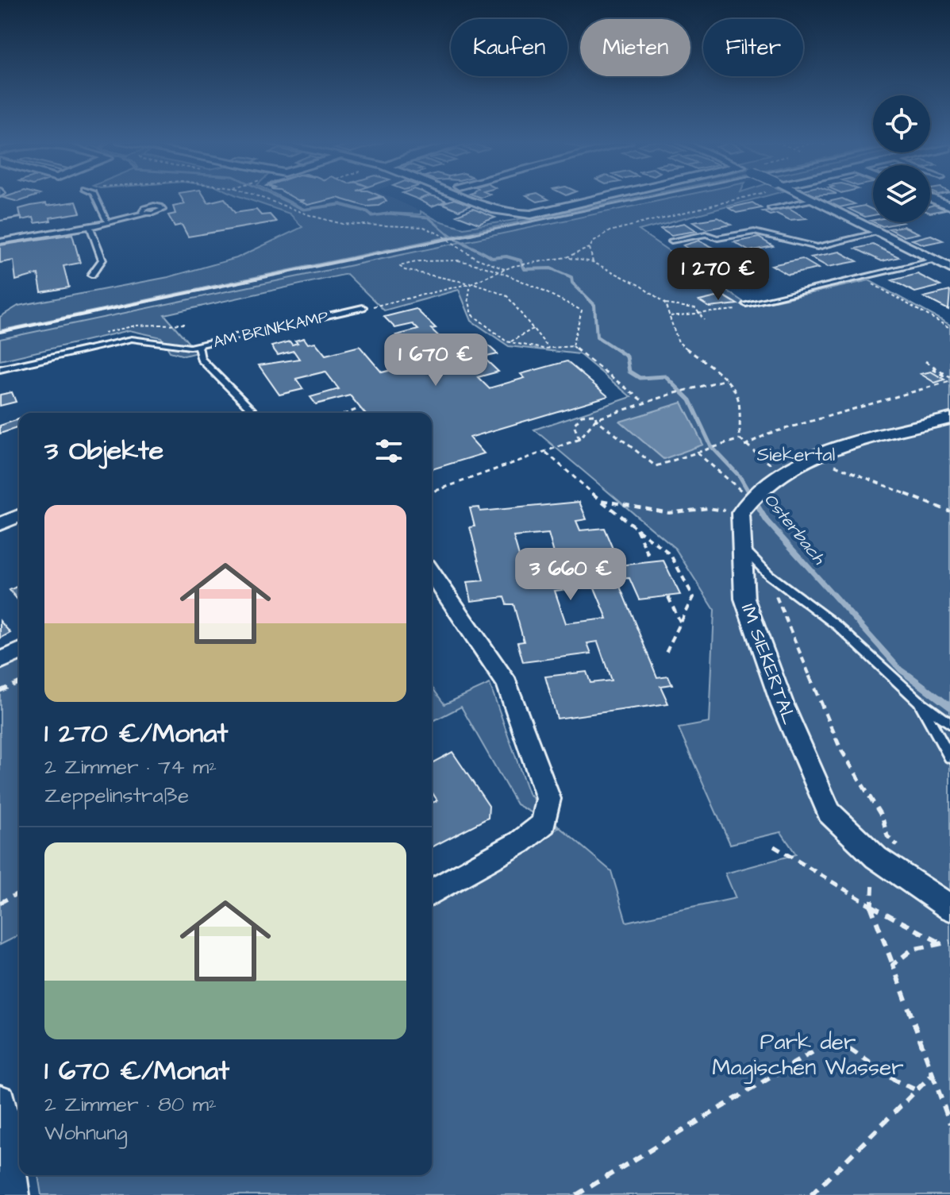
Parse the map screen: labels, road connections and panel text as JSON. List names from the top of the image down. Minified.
{"streets":{"street":["IM SIEKERTAL"],"lane":["AM BRINKKAMP"]},"water":["Osterbach"],"parks":["Siekertal","Park der Magischen Wasser"],"page":{"chip":["Kaufen","Mieten","Filter"],"price":["1 270 €","1 670 €","3 660 €"],"heading":"3 Objekte","list":[{"name":"1 270 €/Monat","note":"2 Zimmer · 74 m² · Zeppelinstraße"},{"name":"1 670 €/Monat","note":"2 Zimmer · 80 m² · Wohnung"}]}}
